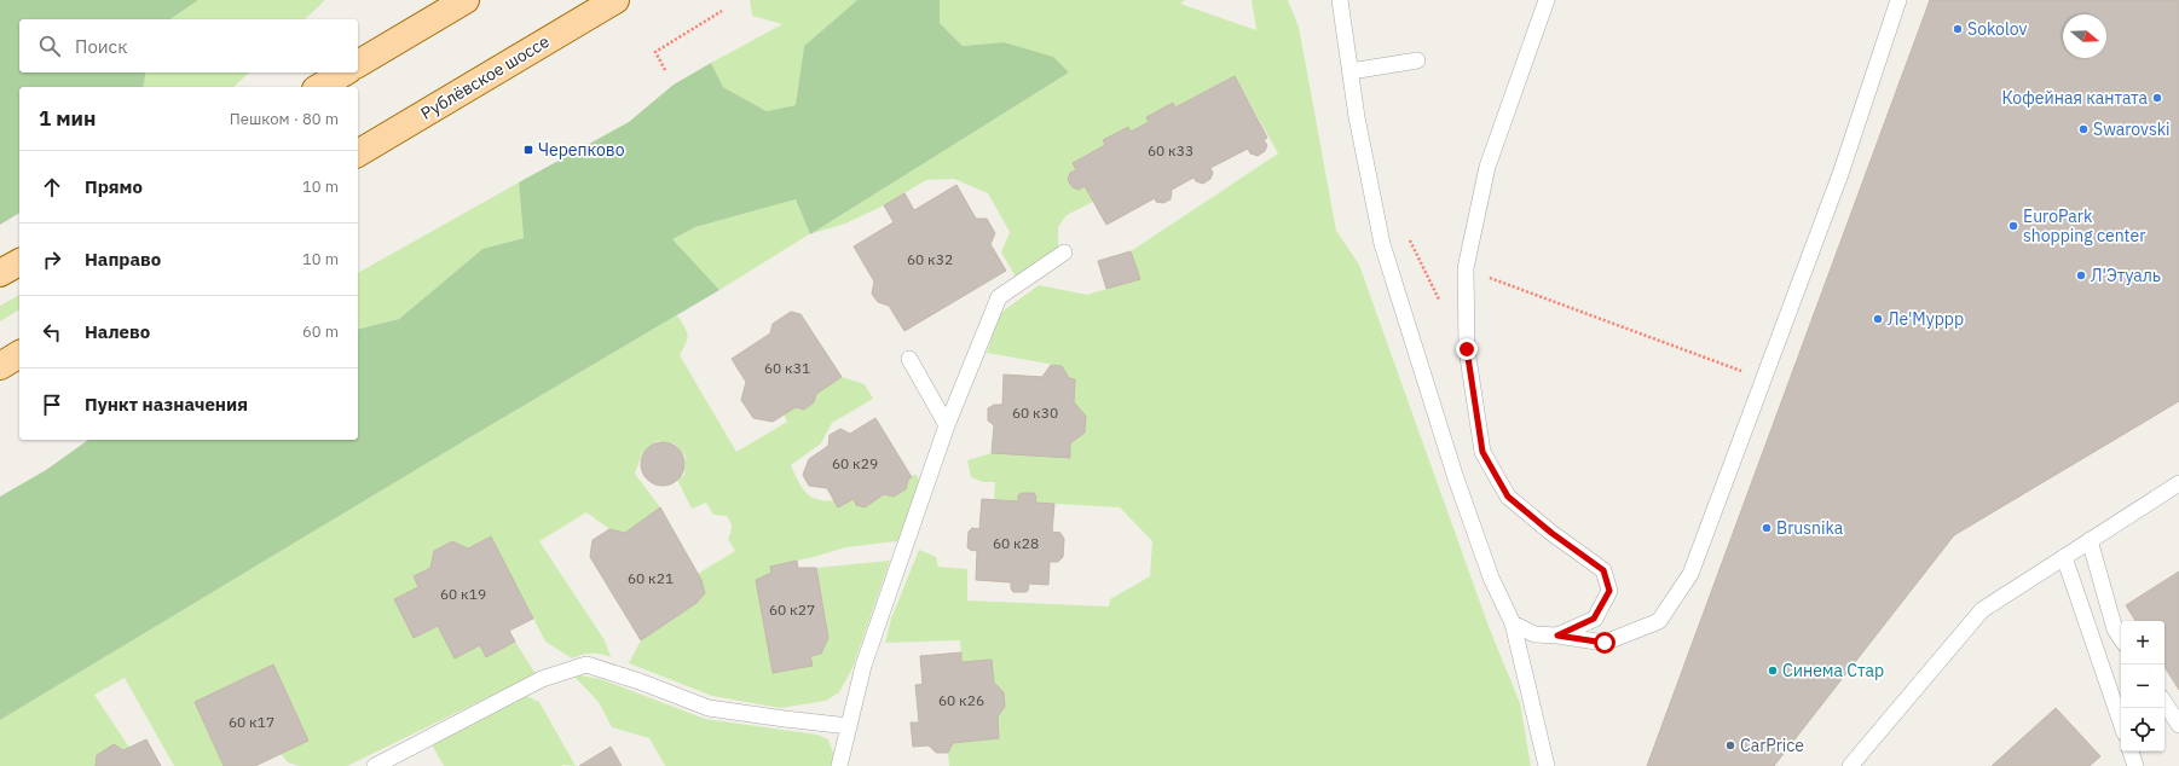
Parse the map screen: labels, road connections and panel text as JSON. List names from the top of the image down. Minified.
{"streets":{"main road":["Рублёвское шоссе"]},"places":{"other":["Sokolov","Кофейная кантата","Swarovski","EuroPark shopping center","Л'Этуаль","Ле'Муррр","Brusnika","Синема Стар","CarPrice"],"transit":["Черепково"]},"house_numbers":["60 к33","60 к32","60 к31","60 к30","60 к29","60 к28","60 к21","60 к19","60 к27","60 к26","60 к17"],"north":"right","page":{"search":"Поиск","heading":["1 мин","Пешком · 80 m"],"list":[["Прямо","10 m"],["Направо","10 m"],["Налево","60 m"],"Пункт назначения"],"map_buttons":["+","−"]}}
